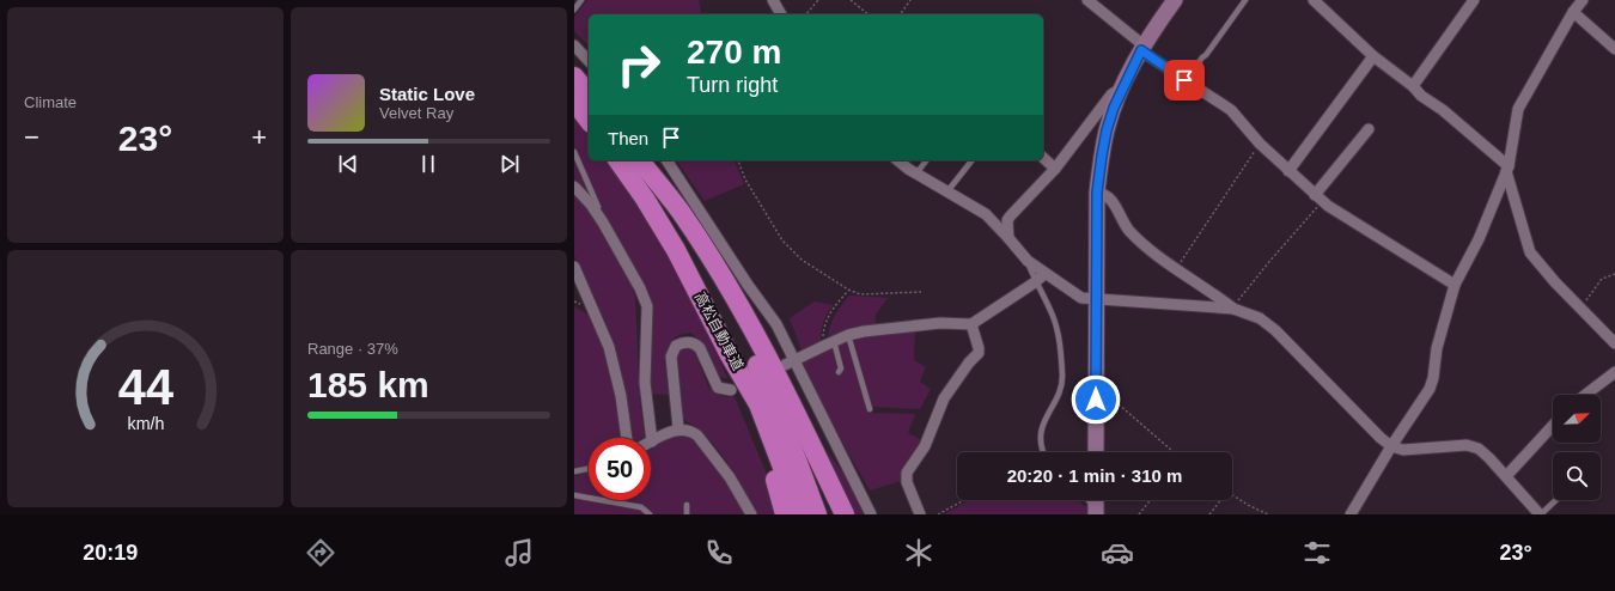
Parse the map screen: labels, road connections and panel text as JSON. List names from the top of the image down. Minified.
{"streets":{"highway":["高松自動車道"]},"north":"top right","page":{"tile":["Climate",["Range · 37%","185 km"]],"turn":["270 m","Turn right"],"song":["Static Love","Velvet Ray"],"then":"Then","heat":["−","23°","+"],"limit":"50","trip":"20:20 · 1 min · 310 m","tabs":["20:19","23°"],"gauge":["44","km/h"]}}
